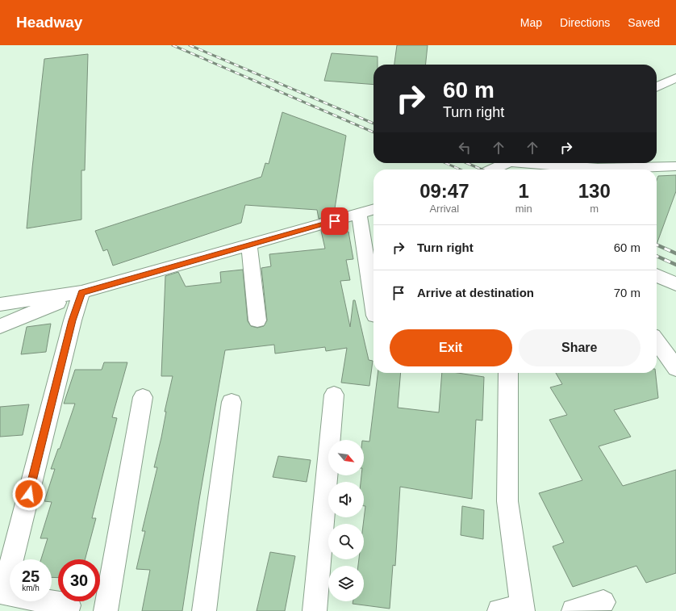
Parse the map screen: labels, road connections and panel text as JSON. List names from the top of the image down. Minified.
{"north":"bottom right","page":{"header":"Headway","nav":["Map","Directions","Saved"],"turn":["60 m","Turn right"],"eta":["09:47","Arrival","1","min","130","m"],"list":[{"name":"Turn right","value":"60 m"},{"name":"Arrive at destination","value":"70 m"}],"buttons":["Exit","Share"],"speed":"25 km/h","limit":"30"}}
